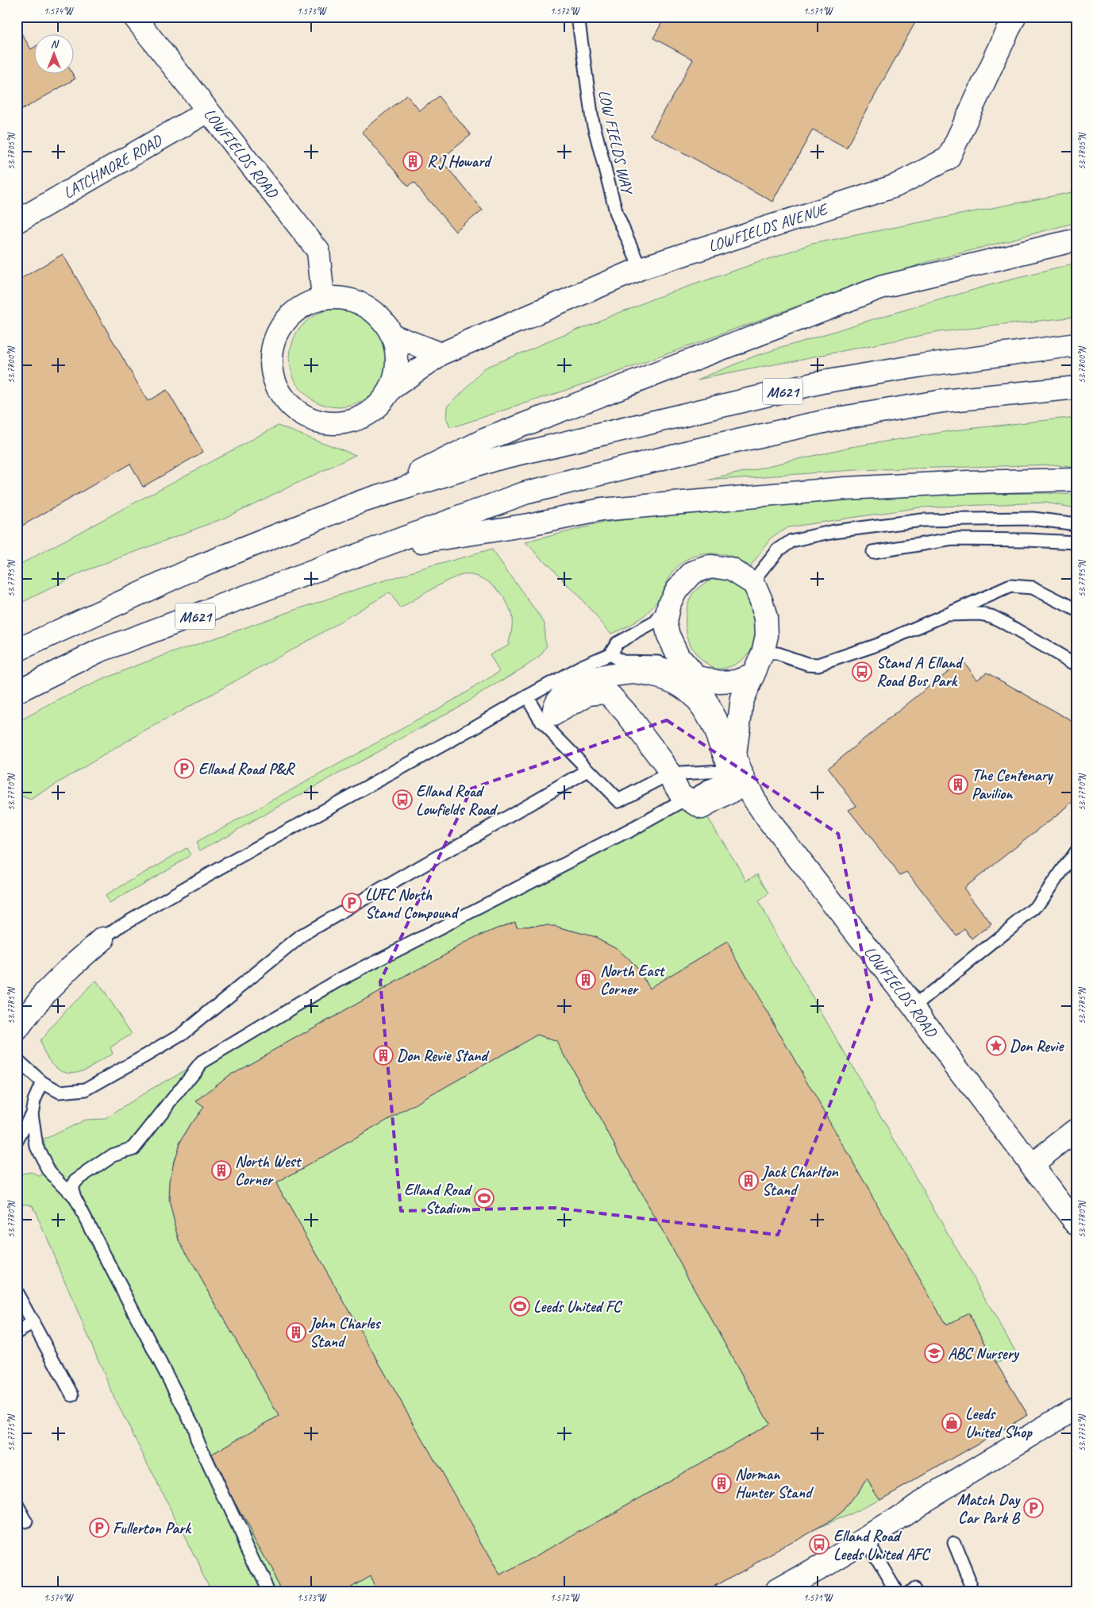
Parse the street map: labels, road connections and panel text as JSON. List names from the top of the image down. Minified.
{"streets":{"main road":["LOWFIELDS ROAD","LATCHMORE ROAD","LOWFIELDS AVENUE","M621"],"lane":["LOW FIELDS WAY"]},"crossings":[["LOW FIELDS WAY","LOWFIELDS AVENUE"],["LOWFIELDS ROAD","LATCHMORE ROAD"],["LOWFIELDS ROAD","LOWFIELDS AVENUE"]],"places":{"building":["R J Howard","The Centenary Pavilion","North East Corner","Don Revie Stand","North West Corner","Jack Charlton Stand","John Charles Stand","Norman Hunter Stand"],"bus stop":["Stand A Elland Road Bus Park","Elland Road Lowfields Road","Elland Road Leeds United AFC"],"parking":["Elland Road P&R","LUFC North Stand Compound","Match Day Car Park B","Fullerton Park"],"place":["Don Revie"],"sports":["Elland Road Stadium","Leeds United FC"],"school or university":["ABC Nursery"],"shop":["Leeds United Shop"]},"north":"top","coordinates":["1.574°W","1.573°W","1.572°W","1.571°W","53.7805°N","53.7800°N","53.7795°N","53.7790°N","53.7785°N","53.7780°N","53.7775°N"]}
